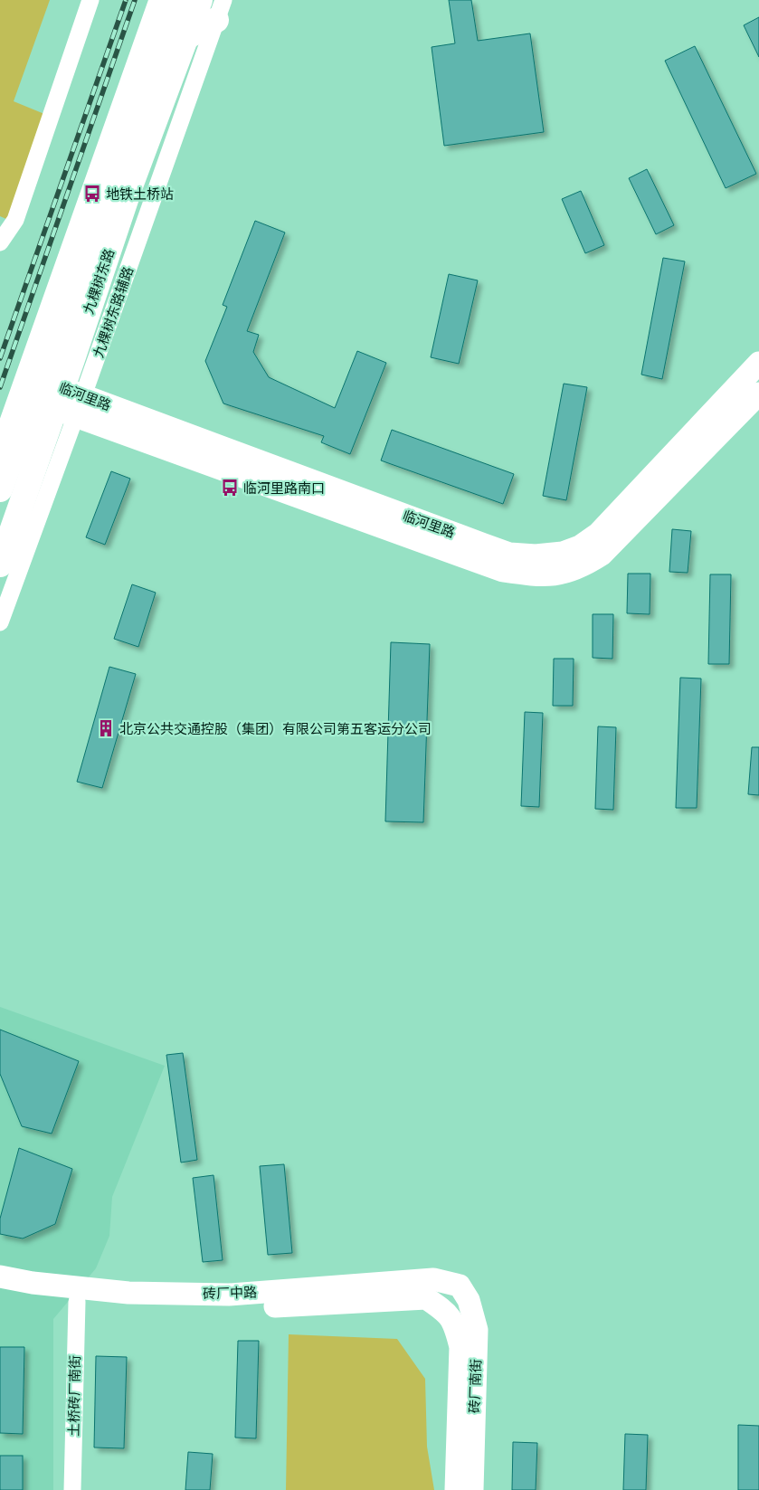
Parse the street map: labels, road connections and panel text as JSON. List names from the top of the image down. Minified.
{"streets":{"highway":["九棵树东路"],"main road":["临河里路","砖厂中路","砖厂南街"],"street":["九棵树东路辅路","土桥砖厂南街"]},"crossings":[["九棵树东路","九棵树东路辅路"],["九棵树东路","临河里路"],["九棵树东路辅路","临河里路"],["砖厂中路","砖厂南街"],["砖厂中路","土桥砖厂南街"]],"places":{"bus stop":["地铁土桥站","临河里路南口"],"building":["北京公共交通控股（集团）有限公司第五客运分公司"]}}
